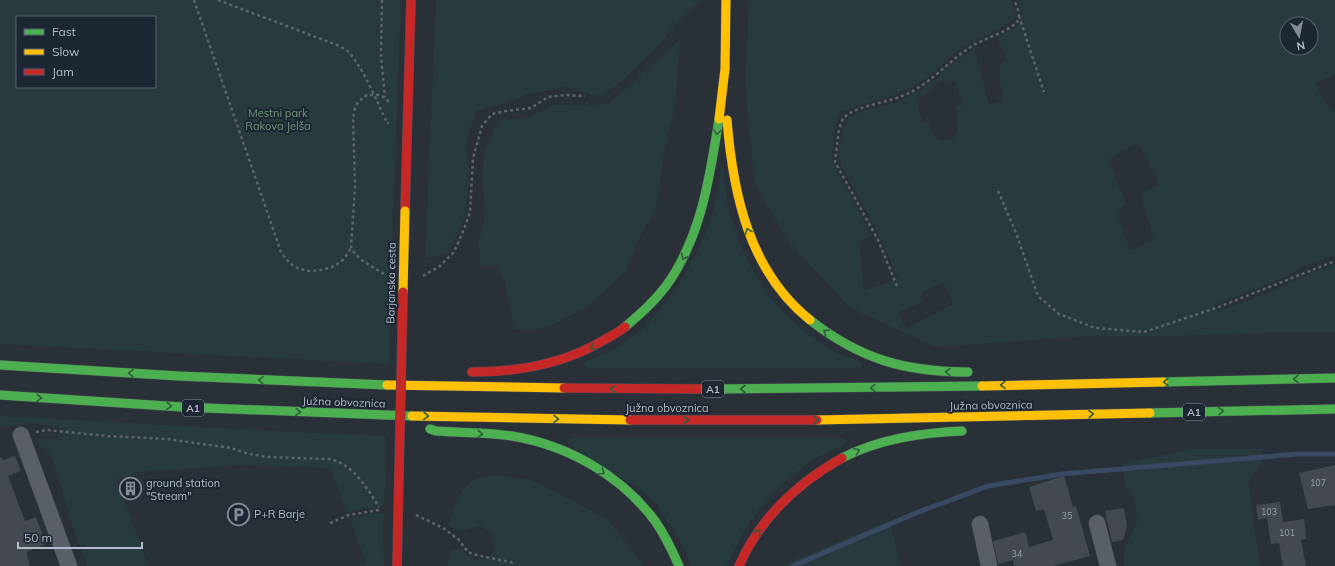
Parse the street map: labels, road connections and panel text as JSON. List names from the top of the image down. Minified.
{"streets":{"main road":["Barjanska cesta","A1","Južna obvoznica"]},"parks":["Mestni park Rakova Jelša"],"places":{"building":["ground station \"Stream\""],"parking":["P+R Barje"]},"house_numbers":["107","103","35","101","34"],"legend":["Fast","Slow","Jam"],"scale_bar":"50 m","north":"bottom"}
